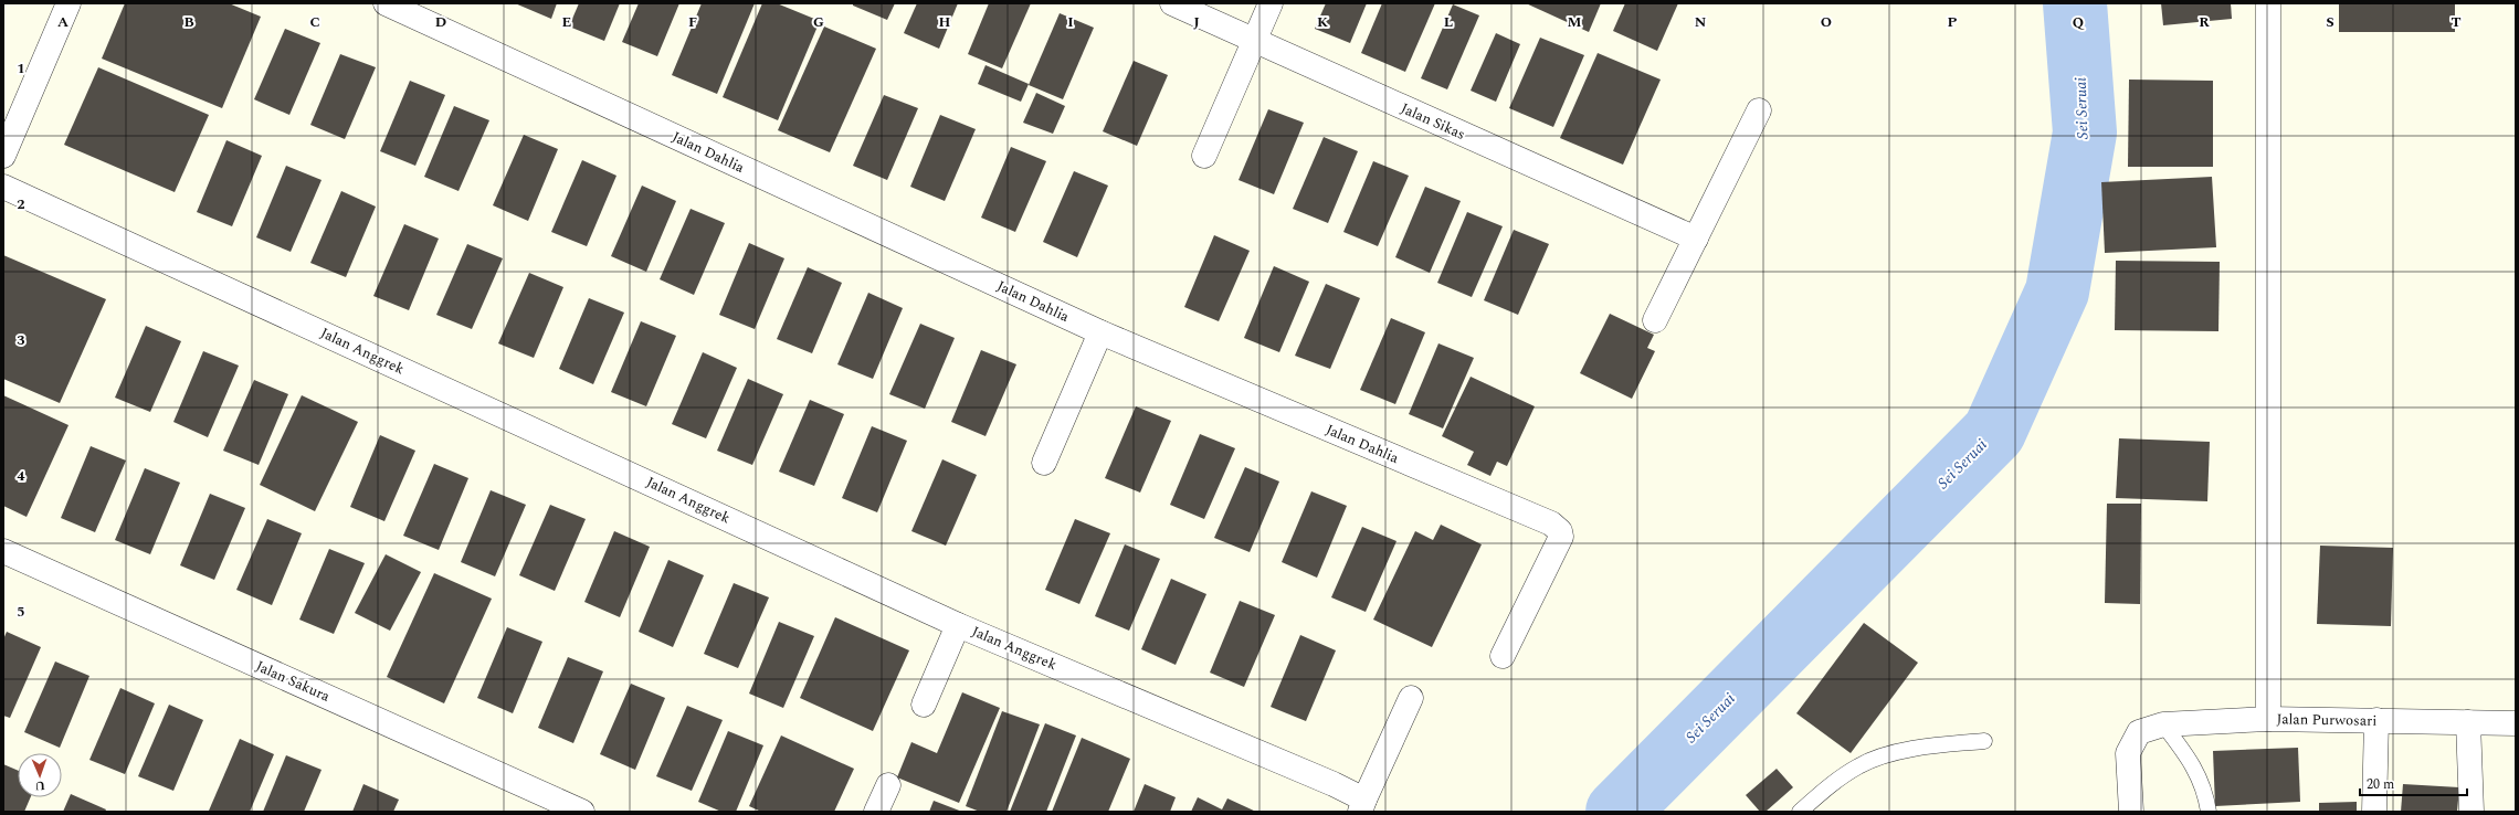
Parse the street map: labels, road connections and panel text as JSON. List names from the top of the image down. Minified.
{"streets":{"street":["Jalan Sikas","Jalan Dahlia","Jalan Anggrek","Jalan Sakura","Jalan Purwosari"]},"water":["Sei Seruai"],"scale_bar":"20 m","north":"bottom","grid":{"columns":["A","B","C","D","E","F","G","H","I","J","K","L","M","N","O","P","Q","R","S","T"],"rows":["1","2","3","4","5"]}}
